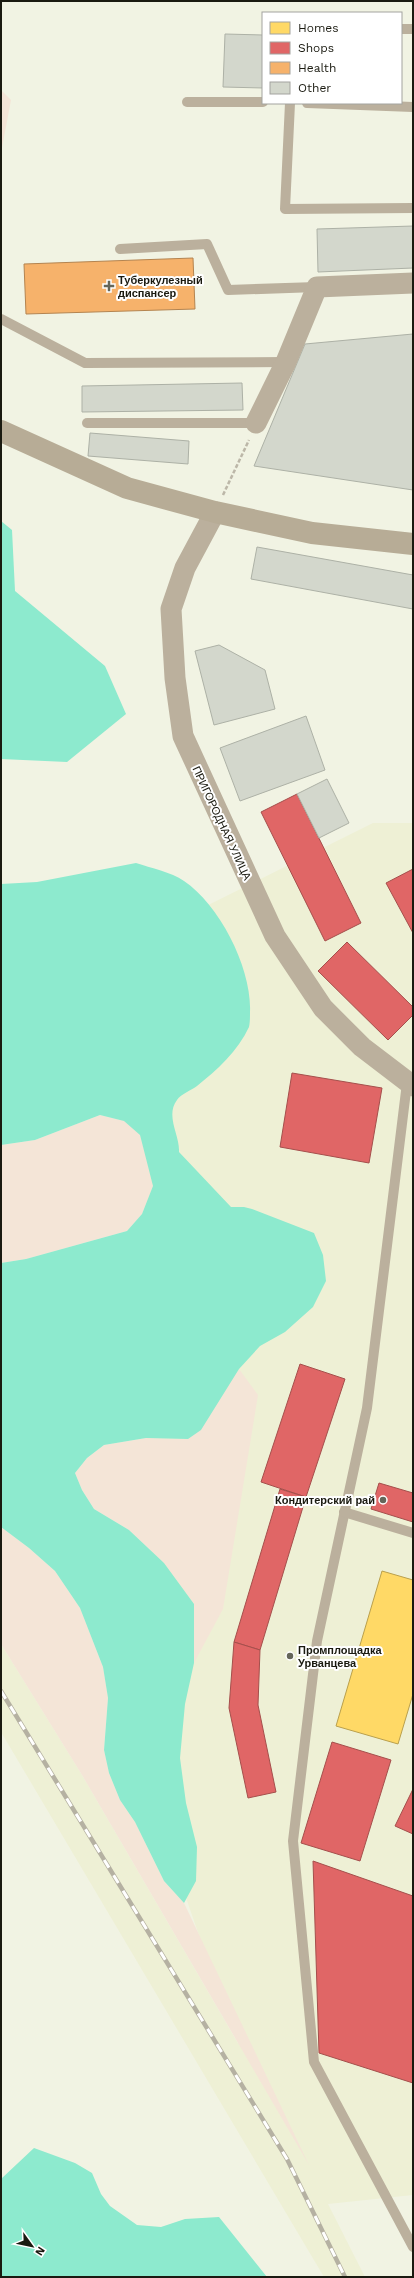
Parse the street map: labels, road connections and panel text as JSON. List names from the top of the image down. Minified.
{"streets":{"street":["ПРИГОРОДНАЯ УЛИЦА"]},"places":{"health":["Туберкулезный диспансер"],"other":["Кондитерский рай","Промплощадка Урванцева"]},"legend":["Homes","Shops","Health","Other"],"north":"bottom right"}
